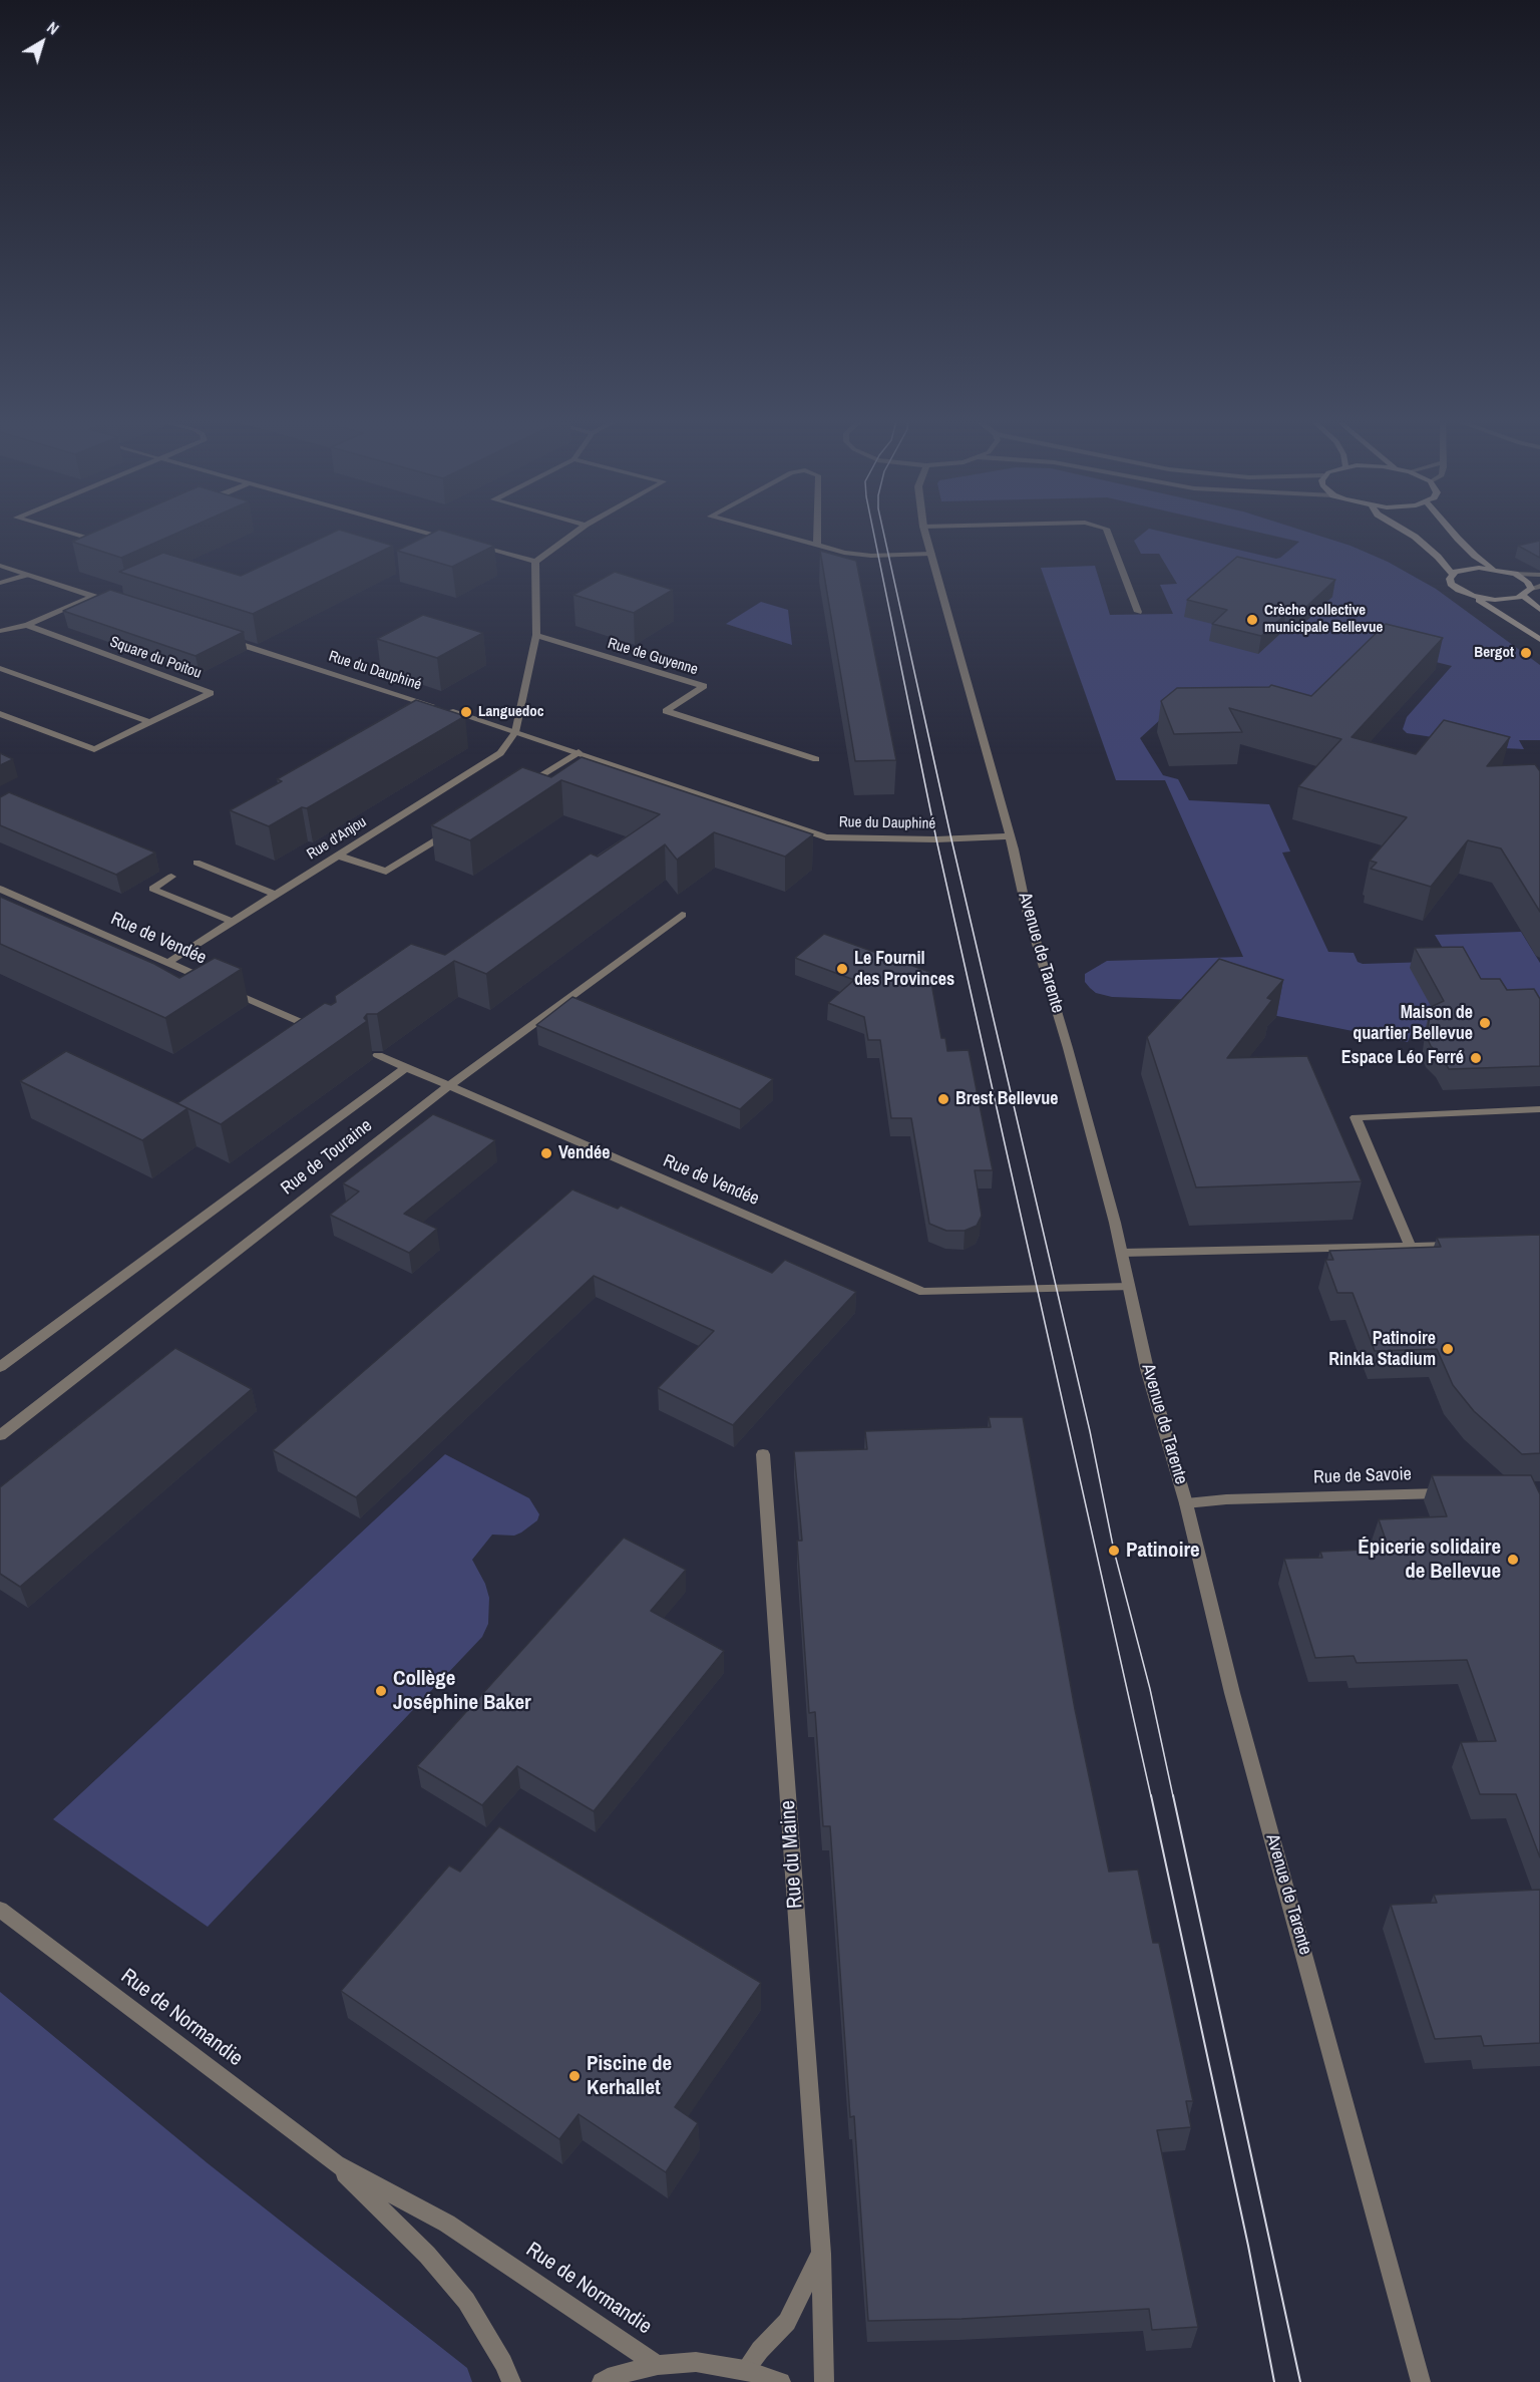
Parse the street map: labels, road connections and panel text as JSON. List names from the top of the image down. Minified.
{"streets":{"street":["Rue de Guyenne","Square du Poitou","Rue du Dauphiné","Rue d'Anjou","Rue de Vendée","Avenue de Tarente","Rue de Touraine","Rue de Savoie","Rue du Maine","Rue de Normandie"]},"crossings":[["Rue du Dauphiné","Rue d'Anjou"],["Rue du Dauphiné","Avenue de Tarente"],["Rue d'Anjou","Rue de Vendée"],["Rue de Vendée","Avenue de Tarente"],["Rue de Vendée","Rue de Touraine"],["Avenue de Tarente","Rue de Savoie"]],"places":["Crèche collective municipale Bellevue","Bergot","Languedoc","Le Fournil des Provinces","Maison de quartier Bellevue","Espace Léo Ferré","Brest Bellevue","Vendée","Patinoire Rinkla Stadium","Patinoire","Épicerie solidaire de Bellevue","Collège Joséphine Baker","Piscine de Kerhallet"],"north":"top right"}
